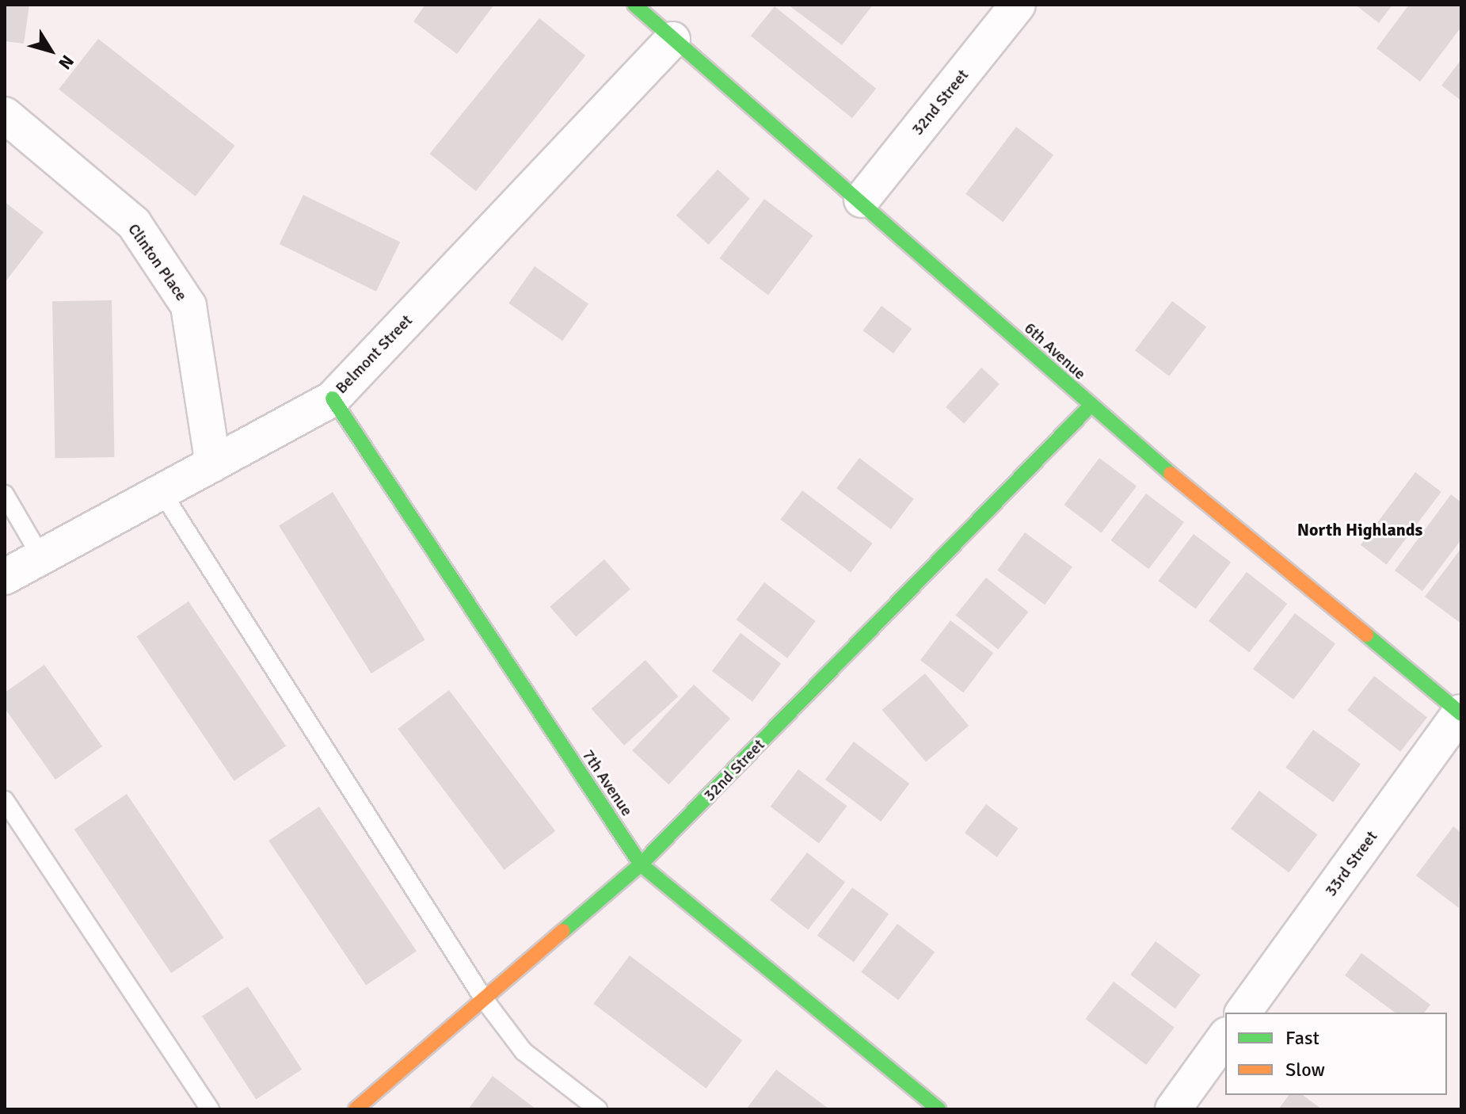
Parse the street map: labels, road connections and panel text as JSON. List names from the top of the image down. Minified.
{"streets":{"street":["32nd Street","Clinton Place","6th Avenue","Belmont Street","7th Avenue","33rd Street"]},"crossings":[["32nd Street","6th Avenue"],["32nd Street","7th Avenue"],["Clinton Place","Belmont Street"],["6th Avenue","Belmont Street"],["6th Avenue","33rd Street"],["Belmont Street","7th Avenue"]],"districts":["North Highlands"],"legend":["Fast","Slow"],"north":"bottom right"}
